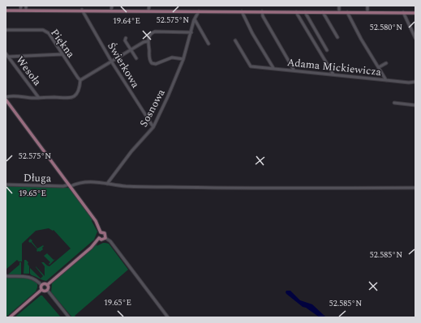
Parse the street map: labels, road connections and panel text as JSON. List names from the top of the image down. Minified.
{"streets":{"street":["Piękna","Świerkowa","Adama Mickiewicza","Wesoła","Sosnowa","Długa"]},"crossings":[["Świerkowa","Sosnowa"]],"coordinates":["52.575°N","19.64°E","52.580°N","19.65°E","52.585°N"]}
